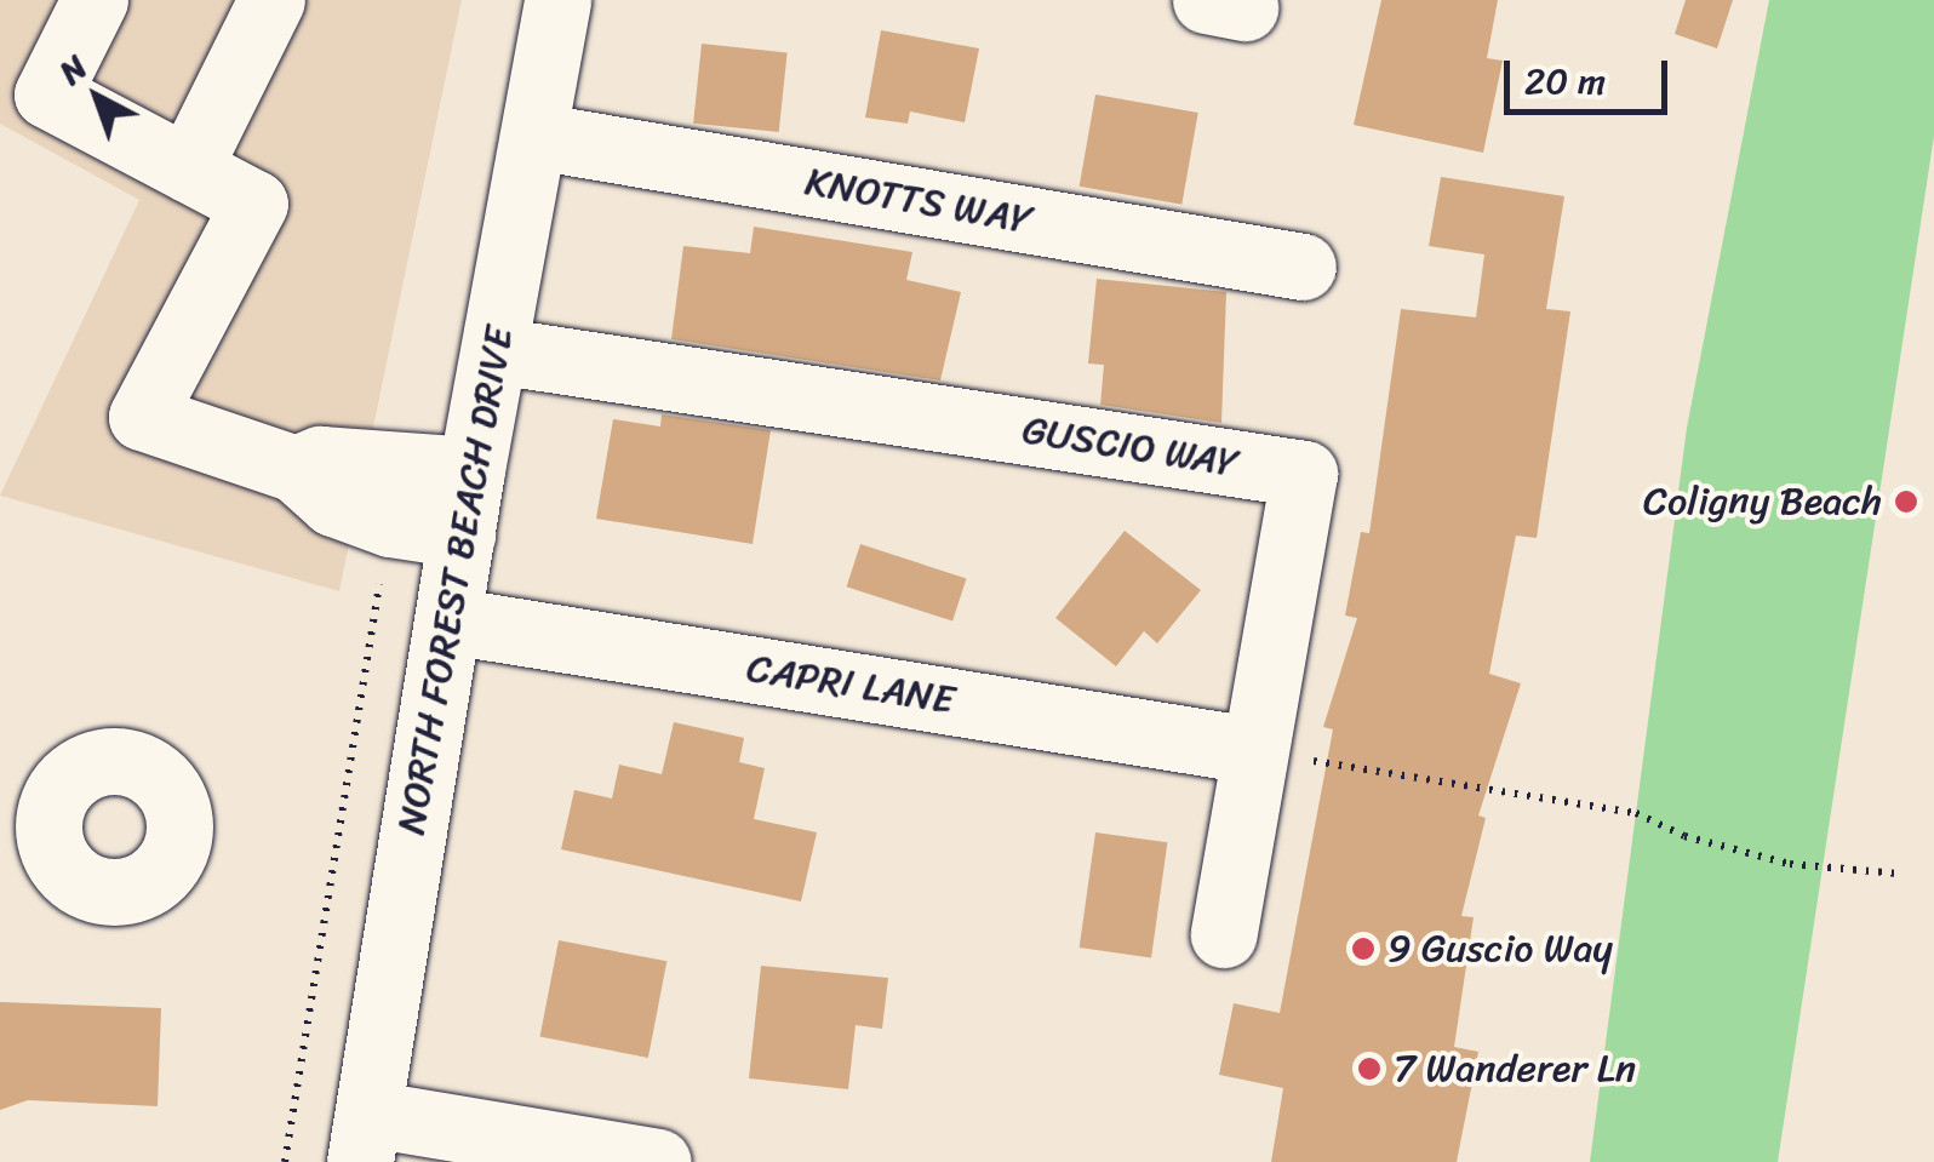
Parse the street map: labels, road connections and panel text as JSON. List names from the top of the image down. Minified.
{"streets":{"street":["KNOTTS WAY","GUSCIO WAY","NORTH FOREST BEACH DRIVE","CAPRI LANE"]},"crossings":[["KNOTTS WAY","NORTH FOREST BEACH DRIVE"],["GUSCIO WAY","NORTH FOREST BEACH DRIVE"],["GUSCIO WAY","CAPRI LANE"],["NORTH FOREST BEACH DRIVE","CAPRI LANE"]],"places":["Coligny Beach","9 Guscio Way","7 Wanderer Ln"],"scale_bar":"20 m","north":"top left"}
